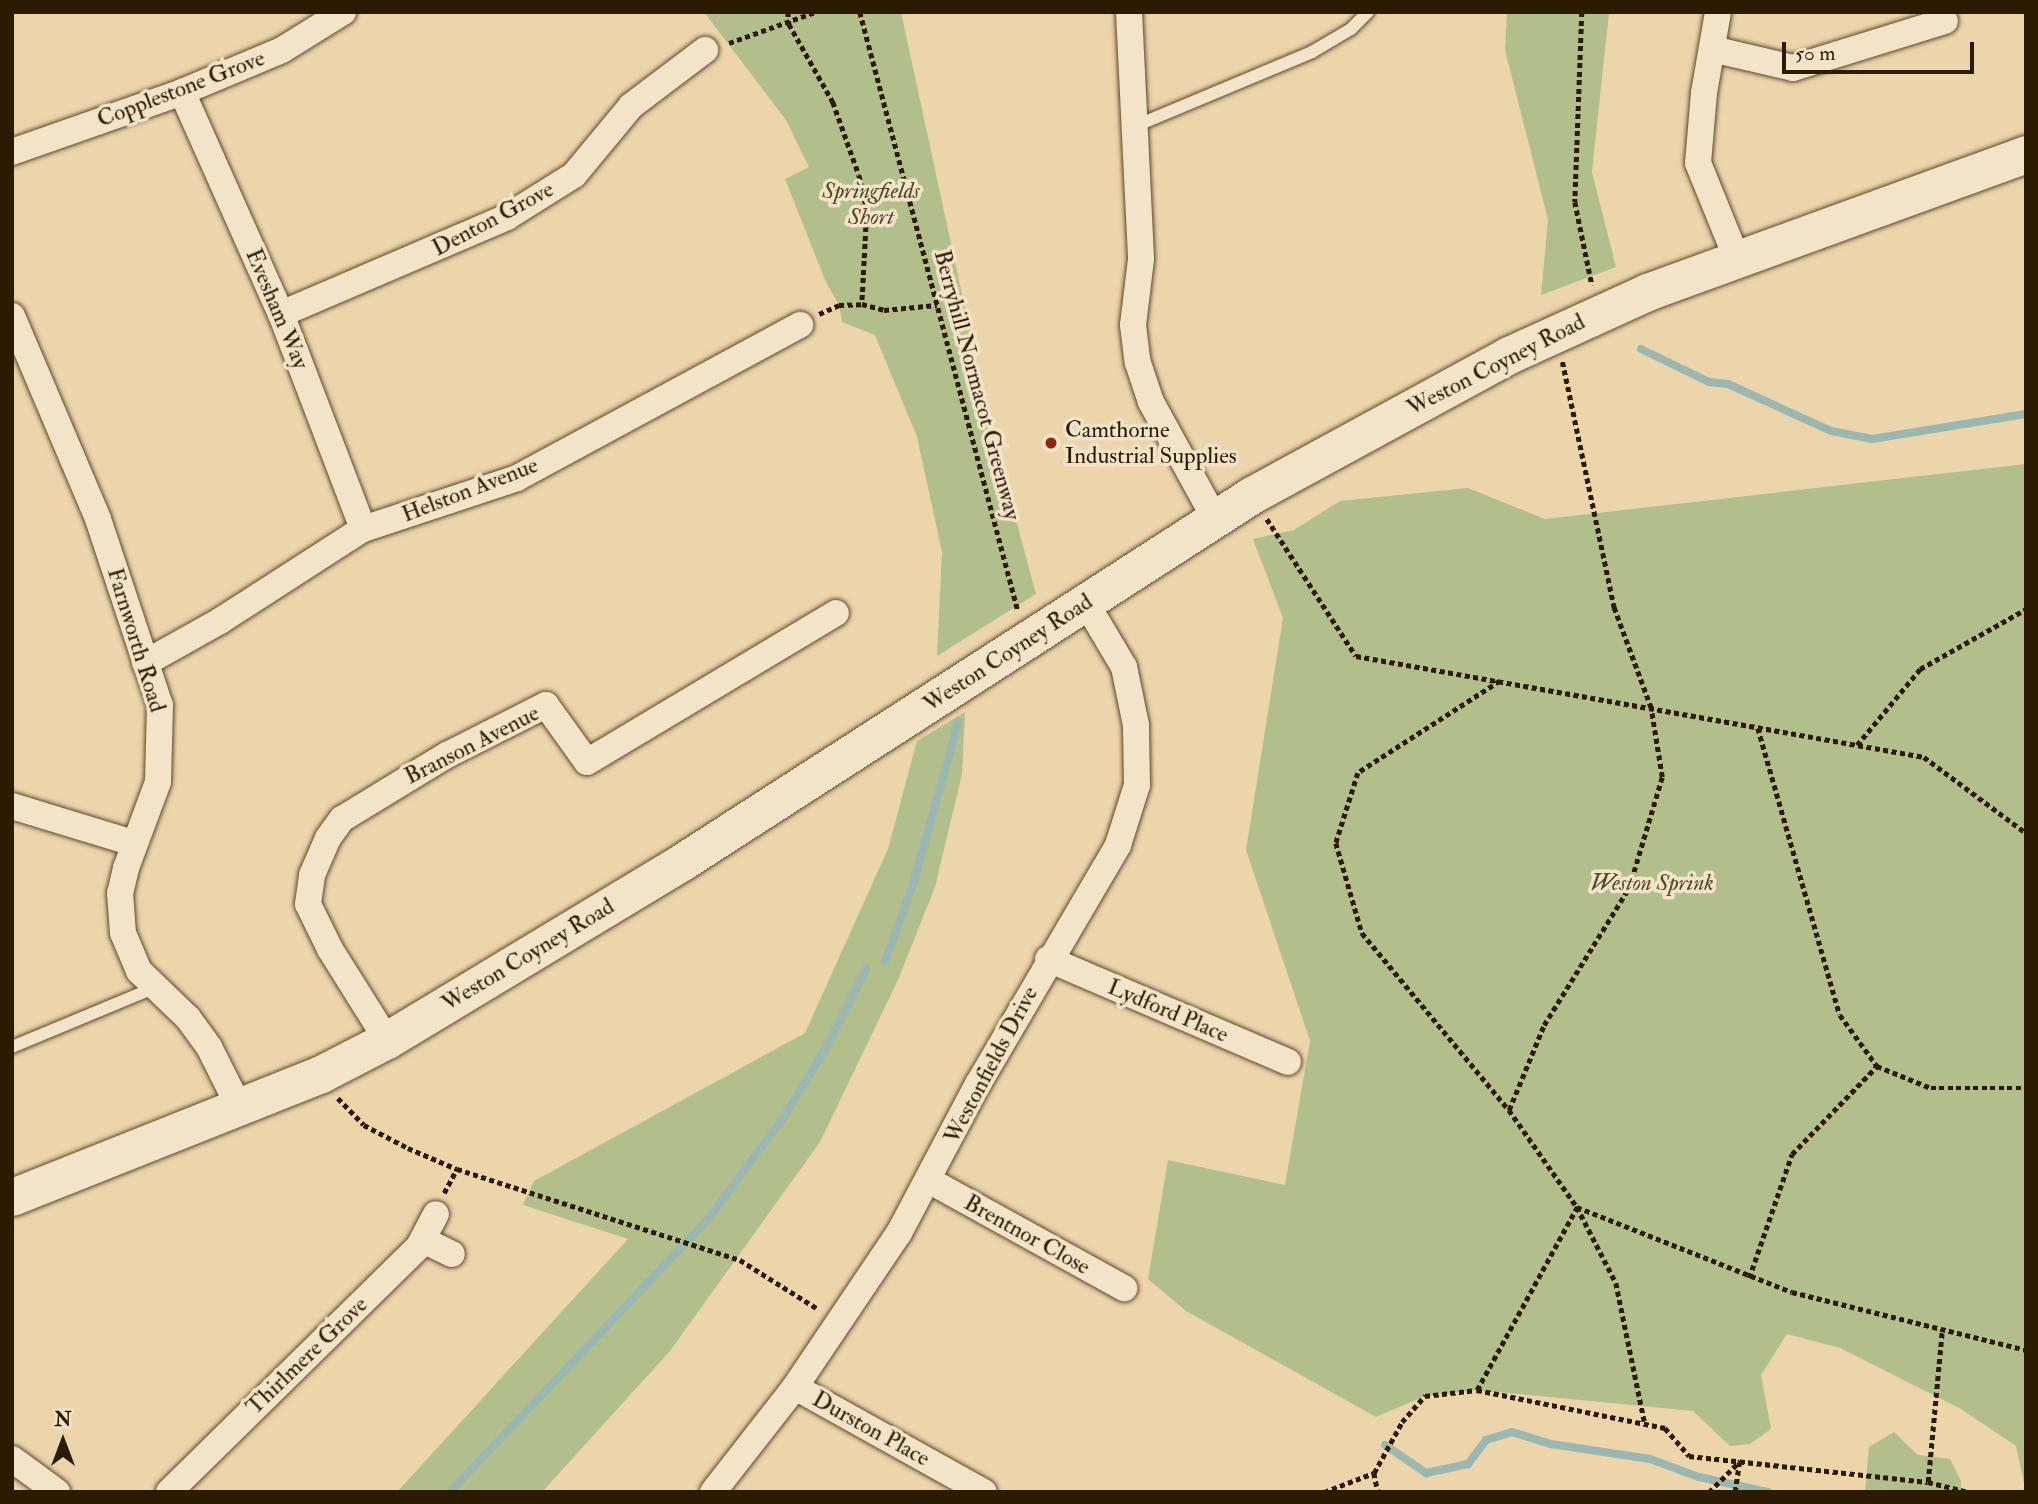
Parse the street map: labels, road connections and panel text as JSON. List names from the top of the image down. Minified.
{"streets":{"street":["Copplestone Grove","Denton Grove","Evesham Way","Weston Coyney Road","Helston Avenue","Farnworth Road","Branson Avenue","Lydford Place","Westonfields Drive","Brentnor Close","Thirlmere Grove","Durston Place"],"path":["Berryhill Normacot Greenway"]},"crossings":[["Copplestone Grove","Evesham Way"],["Denton Grove","Evesham Way"],["Evesham Way","Helston Avenue"],["Weston Coyney Road","Berryhill Normacot Greenway"],["Weston Coyney Road","Farnworth Road"],["Weston Coyney Road","Branson Avenue"],["Weston Coyney Road","Westonfields Drive"],["Helston Avenue","Farnworth Road"],["Lydford Place","Westonfields Drive"],["Westonfields Drive","Brentnor Close"],["Westonfields Drive","Durston Place"]],"parks":["Springfields Short","Weston Sprink"],"places":["Camthorne Industrial Supplies"],"scale_bar":"50 m","north":"top"}
